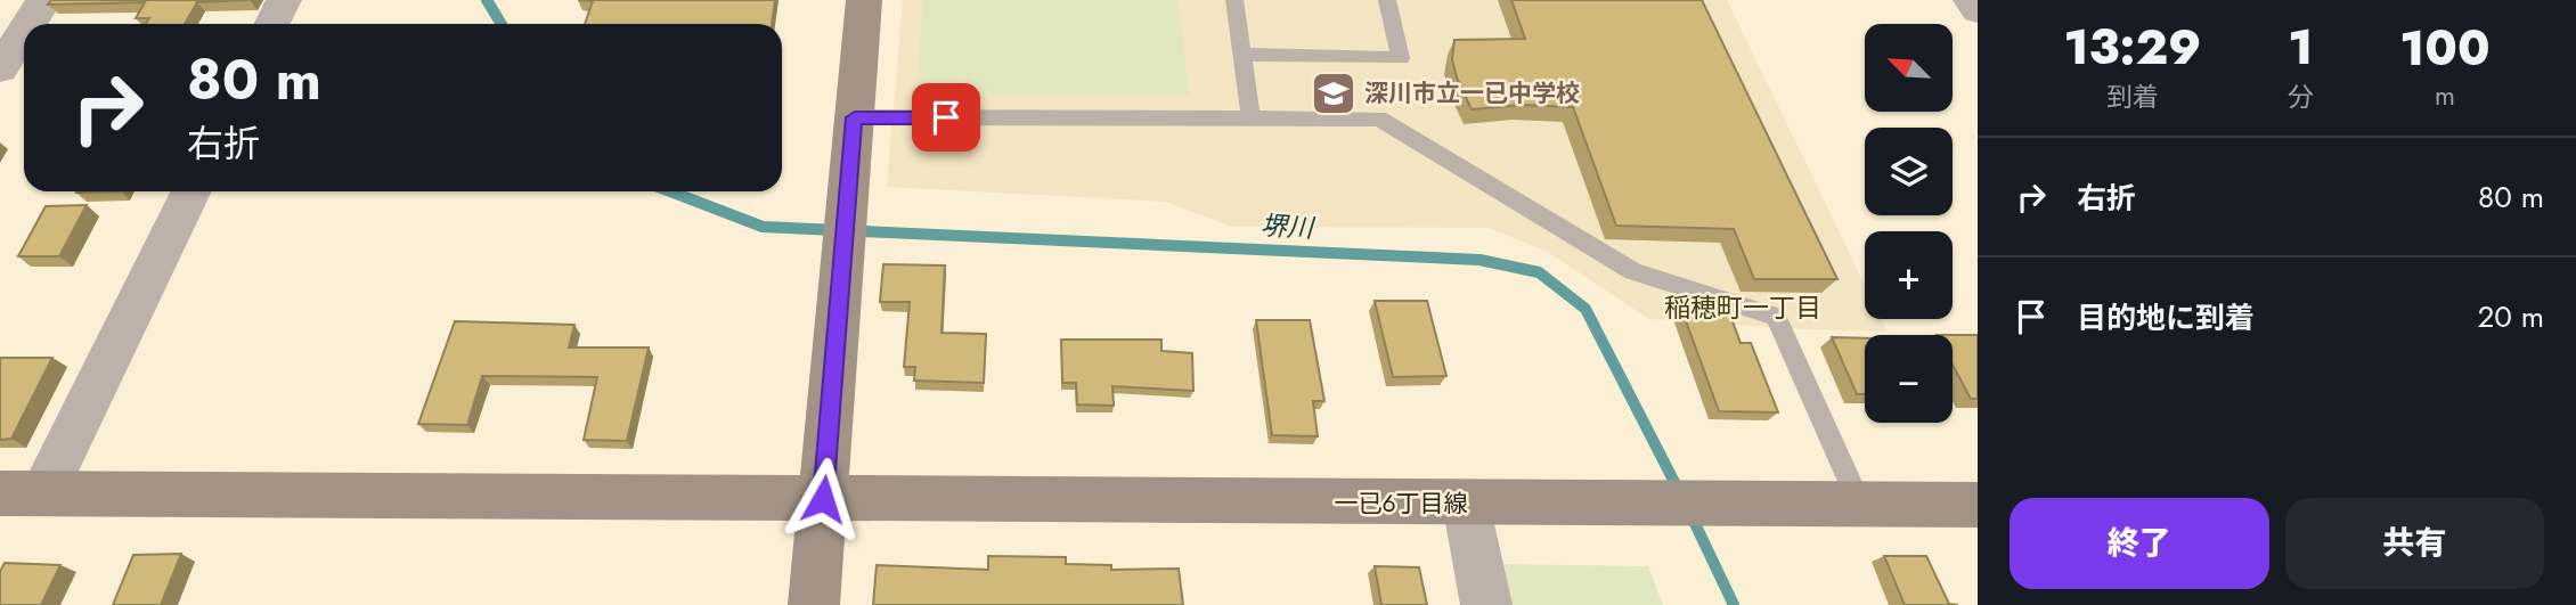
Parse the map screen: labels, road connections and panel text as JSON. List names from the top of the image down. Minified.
{"streets":{"street":["一已６丁目線"]},"districts":["稲穂町一丁目"],"water":["堺川"],"places":{"school or university":["深川市立一已中学校"]},"north":"top left","page":{"eta":["13:29","到着","1","分","100","m"],"map_buttons":["+","−"],"turn":["80 m","右折"],"list":[{"name":"右折","value":"80 m"},{"name":"目的地に到着","value":"20 m"}],"buttons":["終了","共有"]}}
